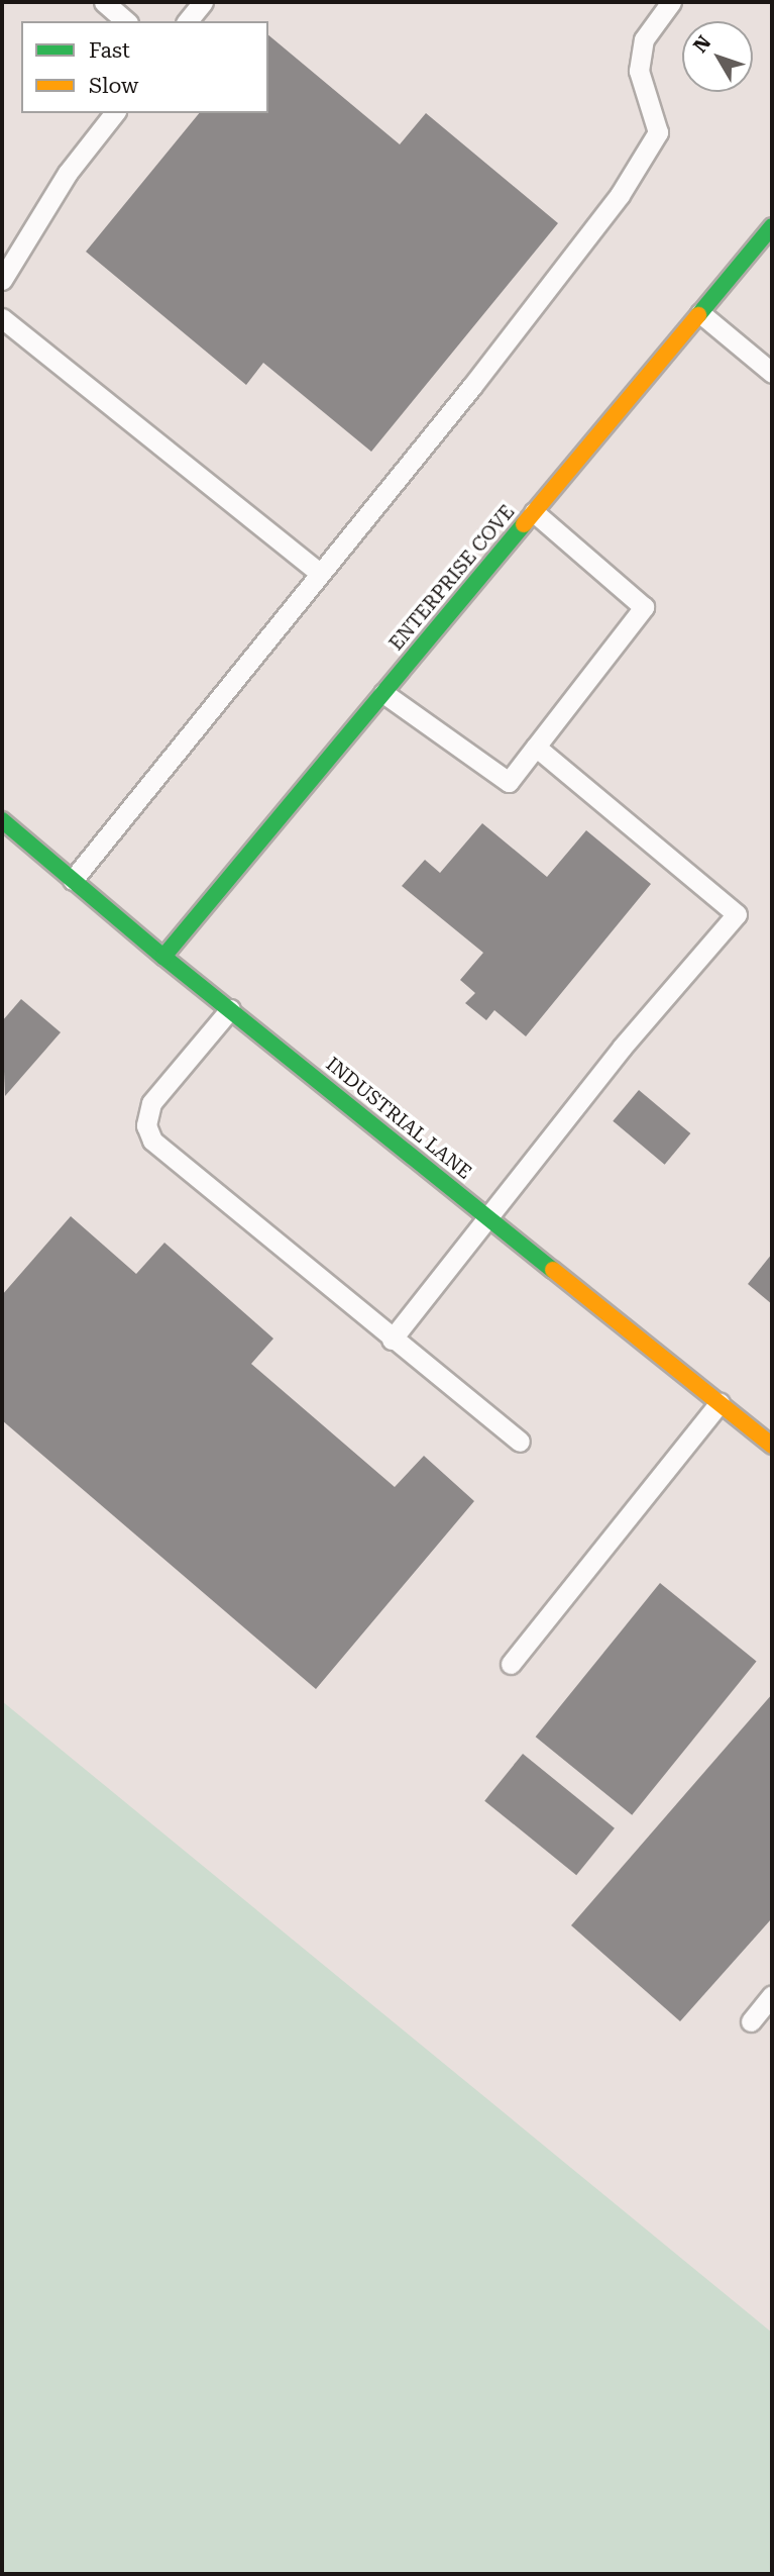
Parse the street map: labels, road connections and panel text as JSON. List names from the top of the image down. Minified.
{"streets":{"street":["ENTERPRISE COVE","INDUSTRIAL LANE"]},"crossings":[["ENTERPRISE COVE","INDUSTRIAL LANE"]],"legend":["Fast","Slow"],"north":"top left"}
